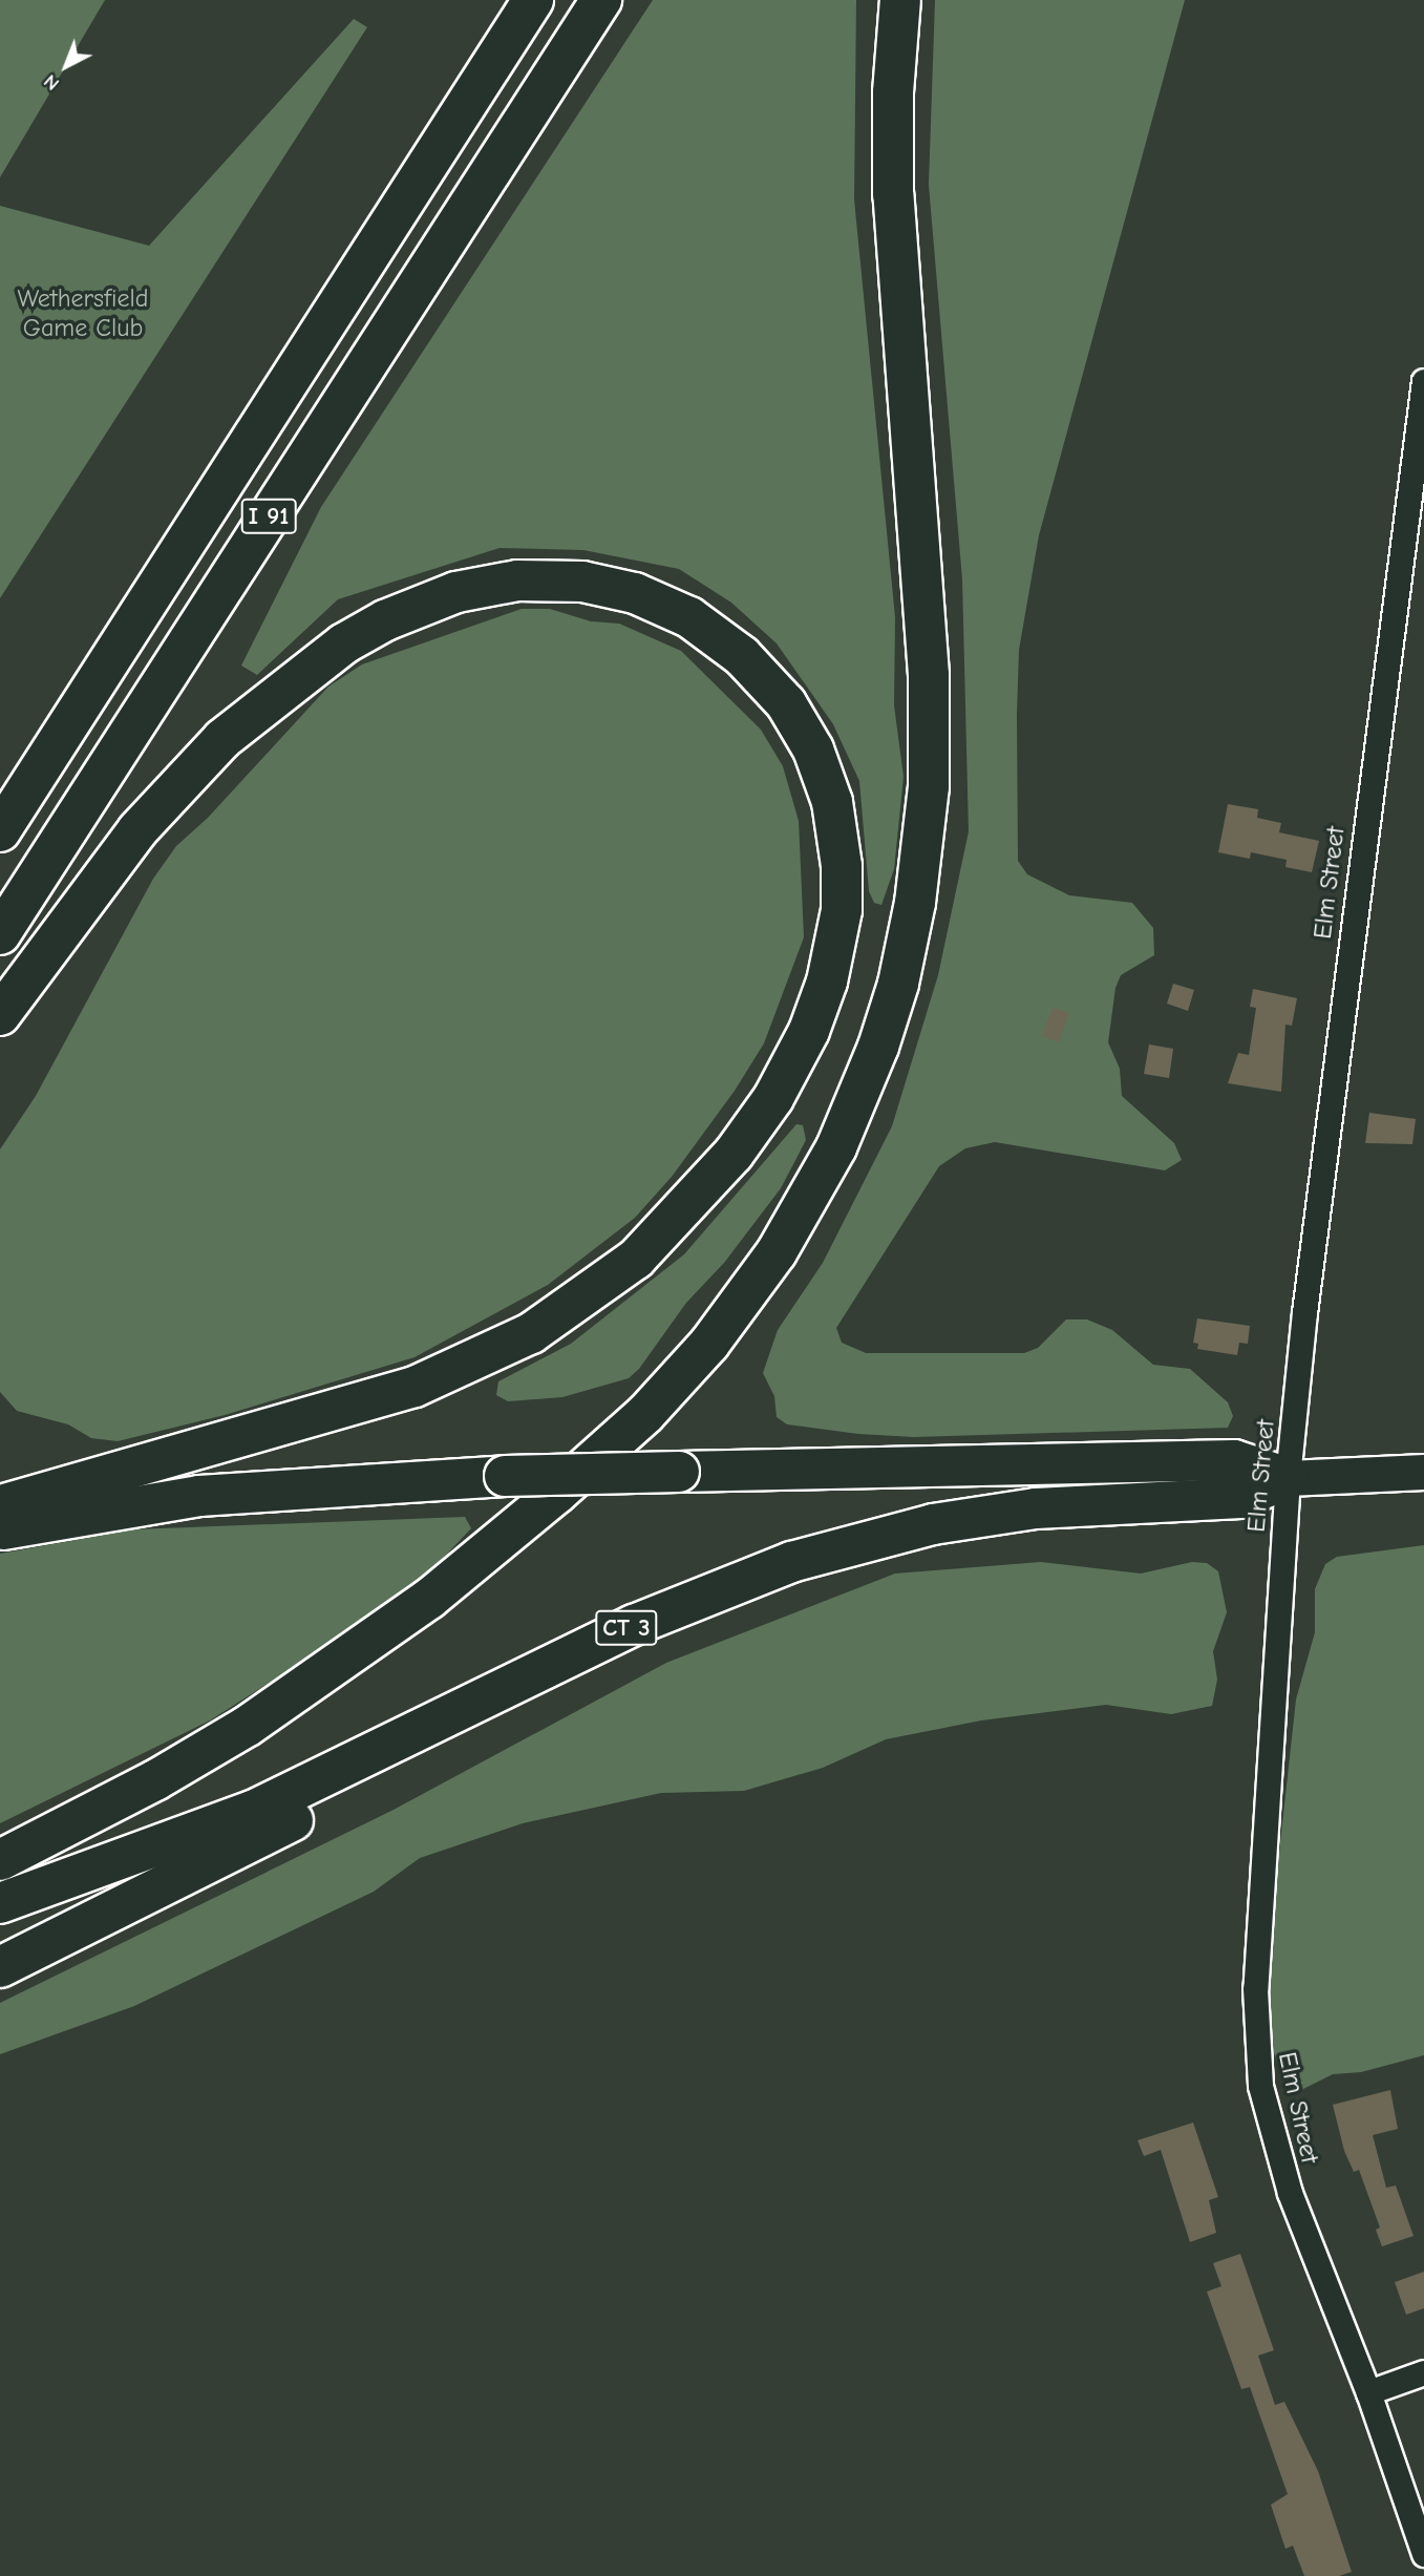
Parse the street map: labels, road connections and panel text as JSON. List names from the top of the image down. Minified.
{"streets":{"highway":["I 91","CT 3"],"street":["Elm Street"]},"crossings":[["Elm Street","CT 3"]],"parks":["Wethersfield Game Club"],"north":"bottom left"}
